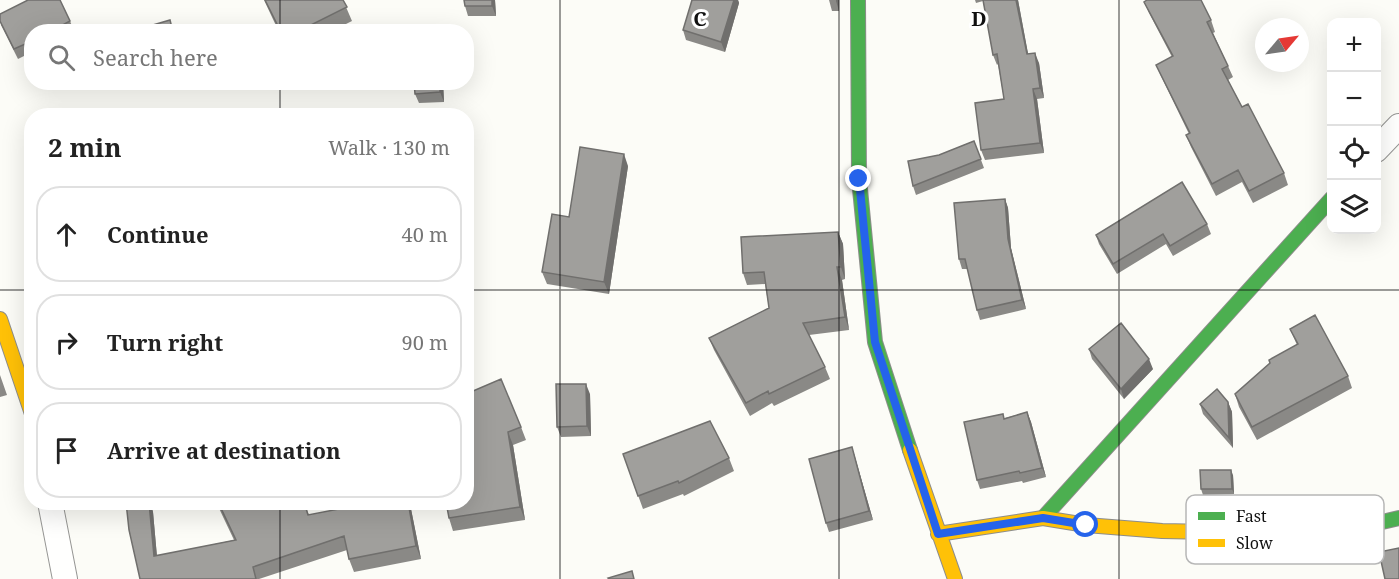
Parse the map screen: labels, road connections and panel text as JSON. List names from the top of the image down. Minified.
{"legend":["Fast","Slow"],"north":"top right","page":{"map_buttons":["+","−"],"search":"Search here","heading":["2 min","Walk · 130 m"],"list":[["Continue","40 m"],["Turn right","90 m"],"Arrive at destination"]},"grid":{"columns":["C","D"]}}
